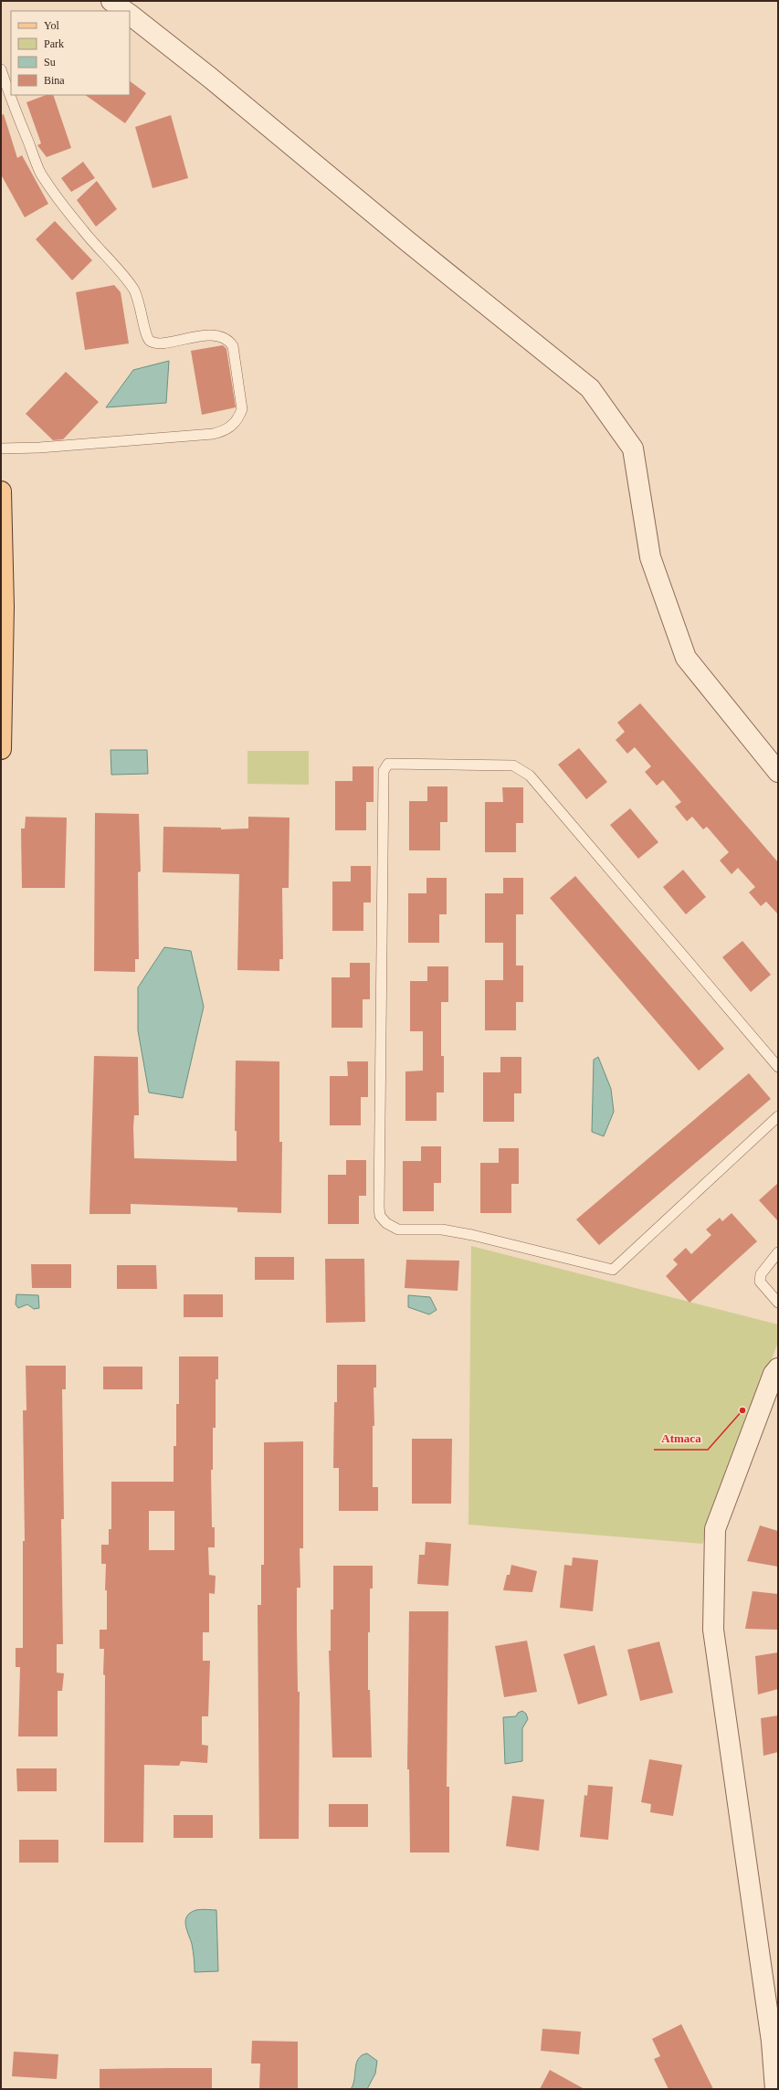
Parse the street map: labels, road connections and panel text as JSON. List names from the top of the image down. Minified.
{"places":["Atmaca"],"legend":["Yol","Park","Su","Bina"]}
